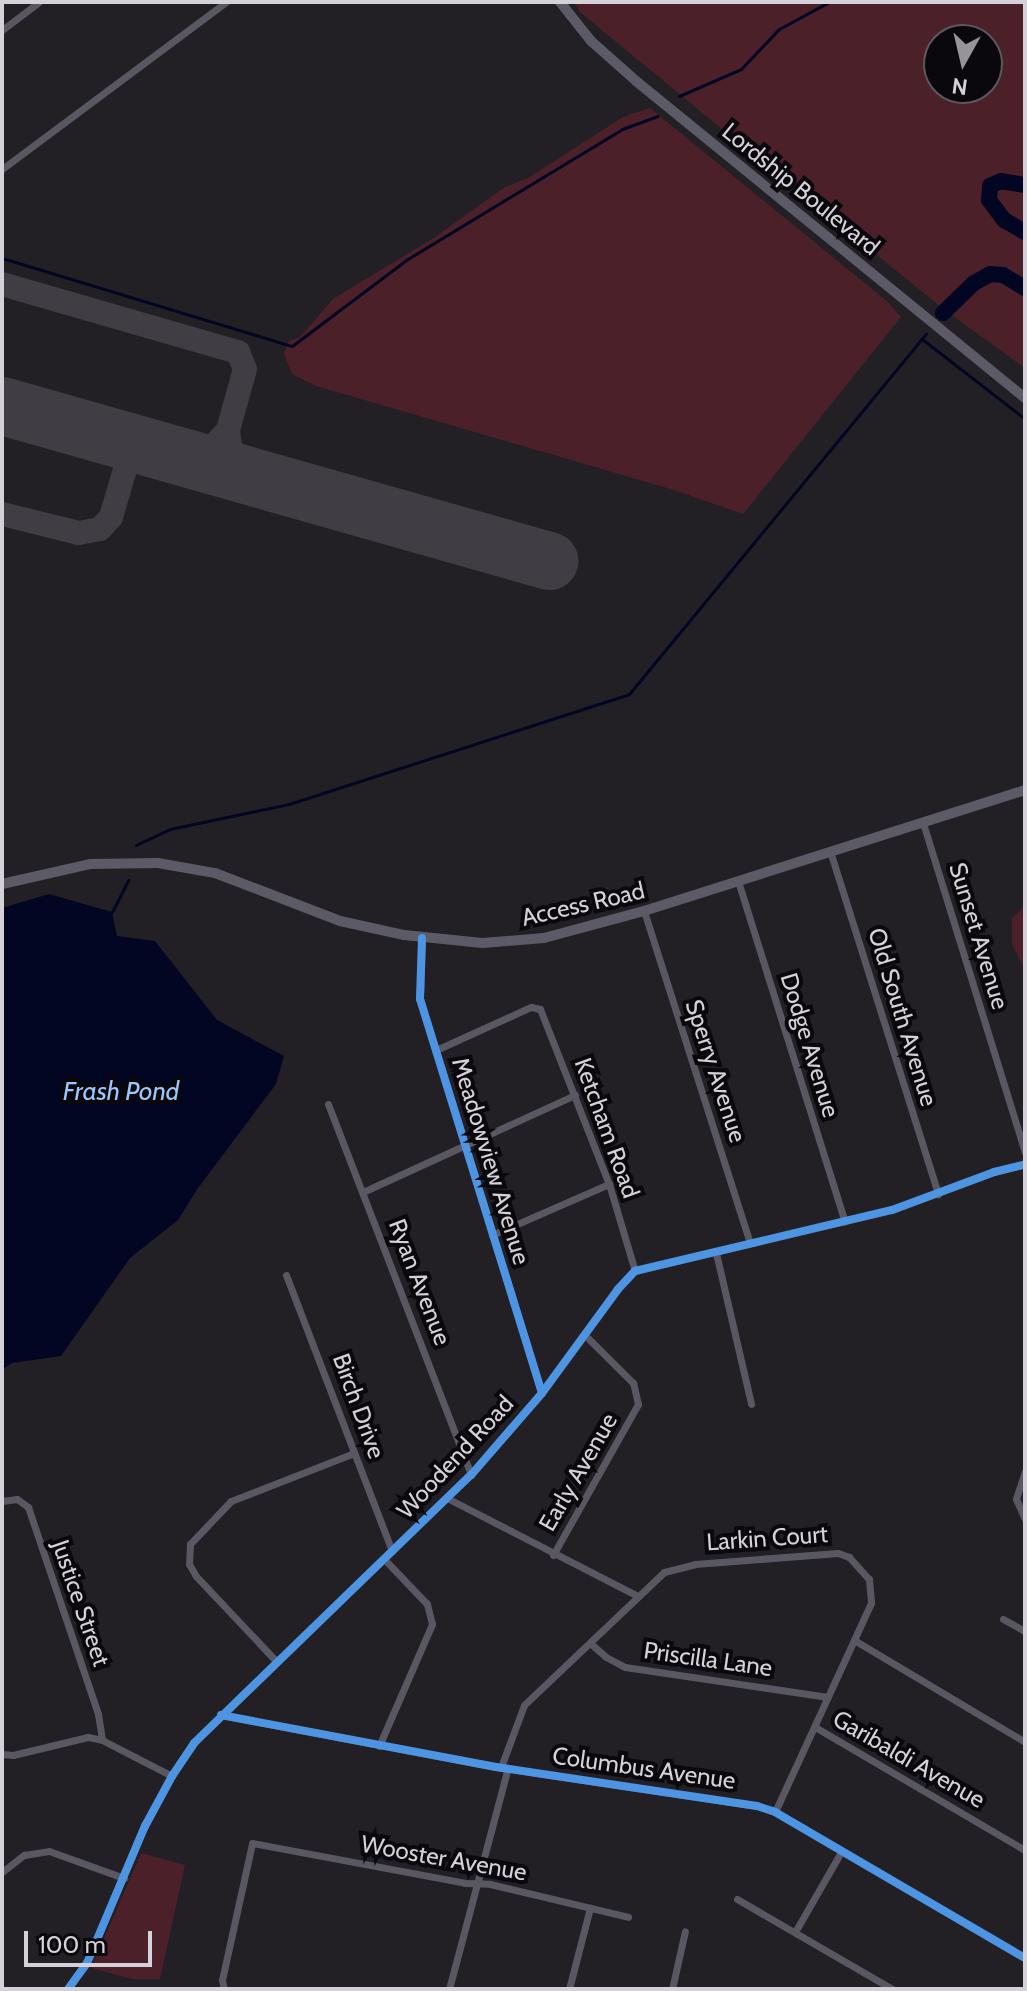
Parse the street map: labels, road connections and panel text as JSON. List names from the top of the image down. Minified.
{"streets":{"main road":["Lordship Boulevard","Access Road"],"street":["Sunset Avenue","Old South Avenue","Dodge Avenue","Sperry Avenue","Ketcham Road","Meadowview Avenue","Ryan Avenue","Birch Drive","Woodend Road","Early Avenue","Larkin Court","Justice Street","Priscilla Lane","Garibaldi Avenue","Columbus Avenue","Wooster Avenue"]},"crossings":[["Access Road","Sunset Avenue"],["Access Road","Old South Avenue"],["Access Road","Dodge Avenue"],["Access Road","Sperry Avenue"],["Access Road","Meadowview Avenue"],["Ketcham Road","Meadowview Avenue"],["Ketcham Road","Woodend Road"],["Meadowview Avenue","Woodend Road"],["Ryan Avenue","Woodend Road"],["Birch Drive","Woodend Road"],["Woodend Road","Early Avenue"],["Woodend Road","Columbus Avenue"],["Larkin Court","Priscilla Lane"],["Larkin Court","Garibaldi Avenue"],["Larkin Court","Columbus Avenue"],["Larkin Court","Wooster Avenue"]],"water":["Frash Pond"],"scale_bar":"100 m","north":"bottom"}
